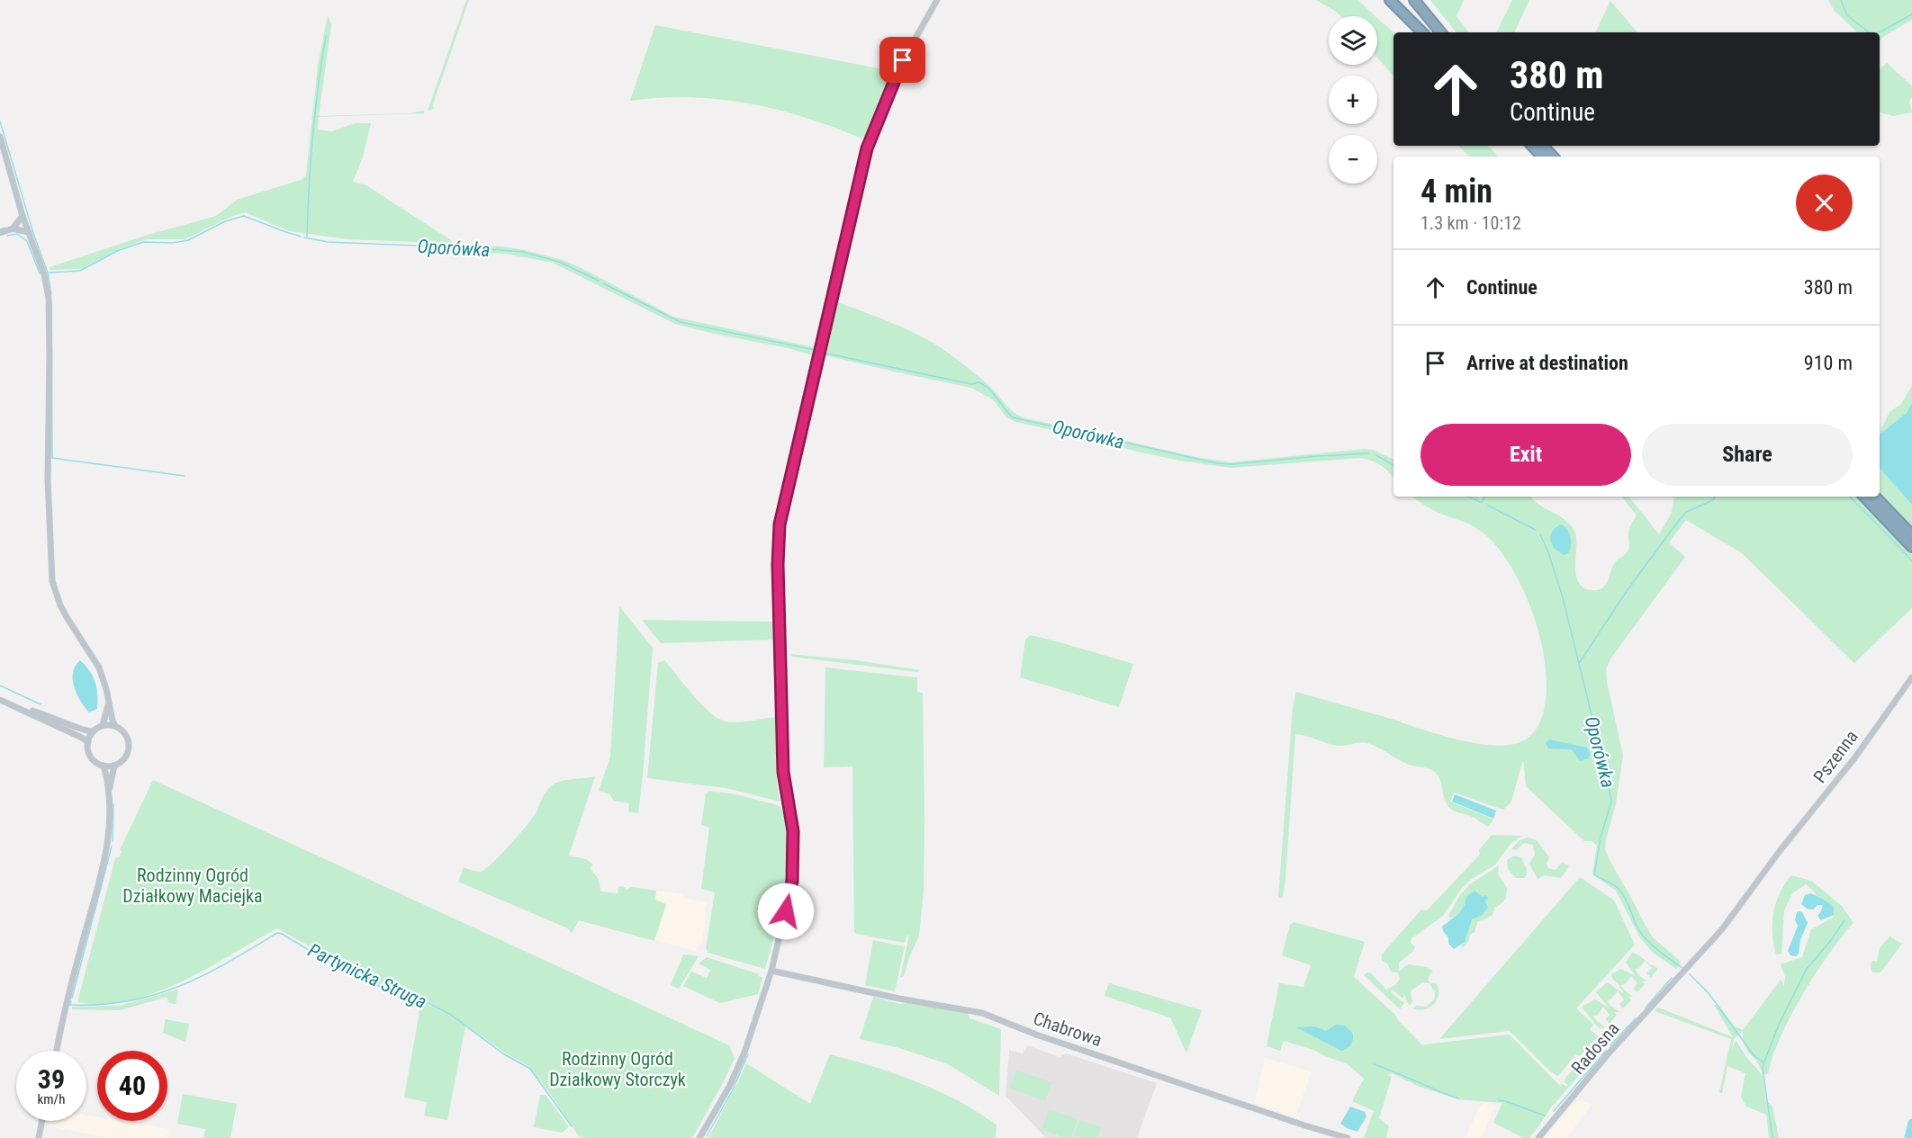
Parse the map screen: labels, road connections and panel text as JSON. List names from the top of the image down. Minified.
{"streets":{"street":["Pszenna","Chabrowa","Radosna"]},"crossings":[["Pszenna","Radosna"]],"water":["Oporówka","Partynicka Struga"],"parks":["Rodzinny Ogród Działkowy Maciejka","Rodzinny Ogród Działkowy Storczyk"],"page":{"map_buttons":["+","−"],"turn":["380 m","Continue"],"heading":["4 min","1.3 km · 10:12"],"list":[{"name":"Continue","value":"380 m"},{"name":"Arrive at destination","value":"910 m"}],"buttons":["Exit","Share"],"speed":"39 km/h","limit":"40"}}
